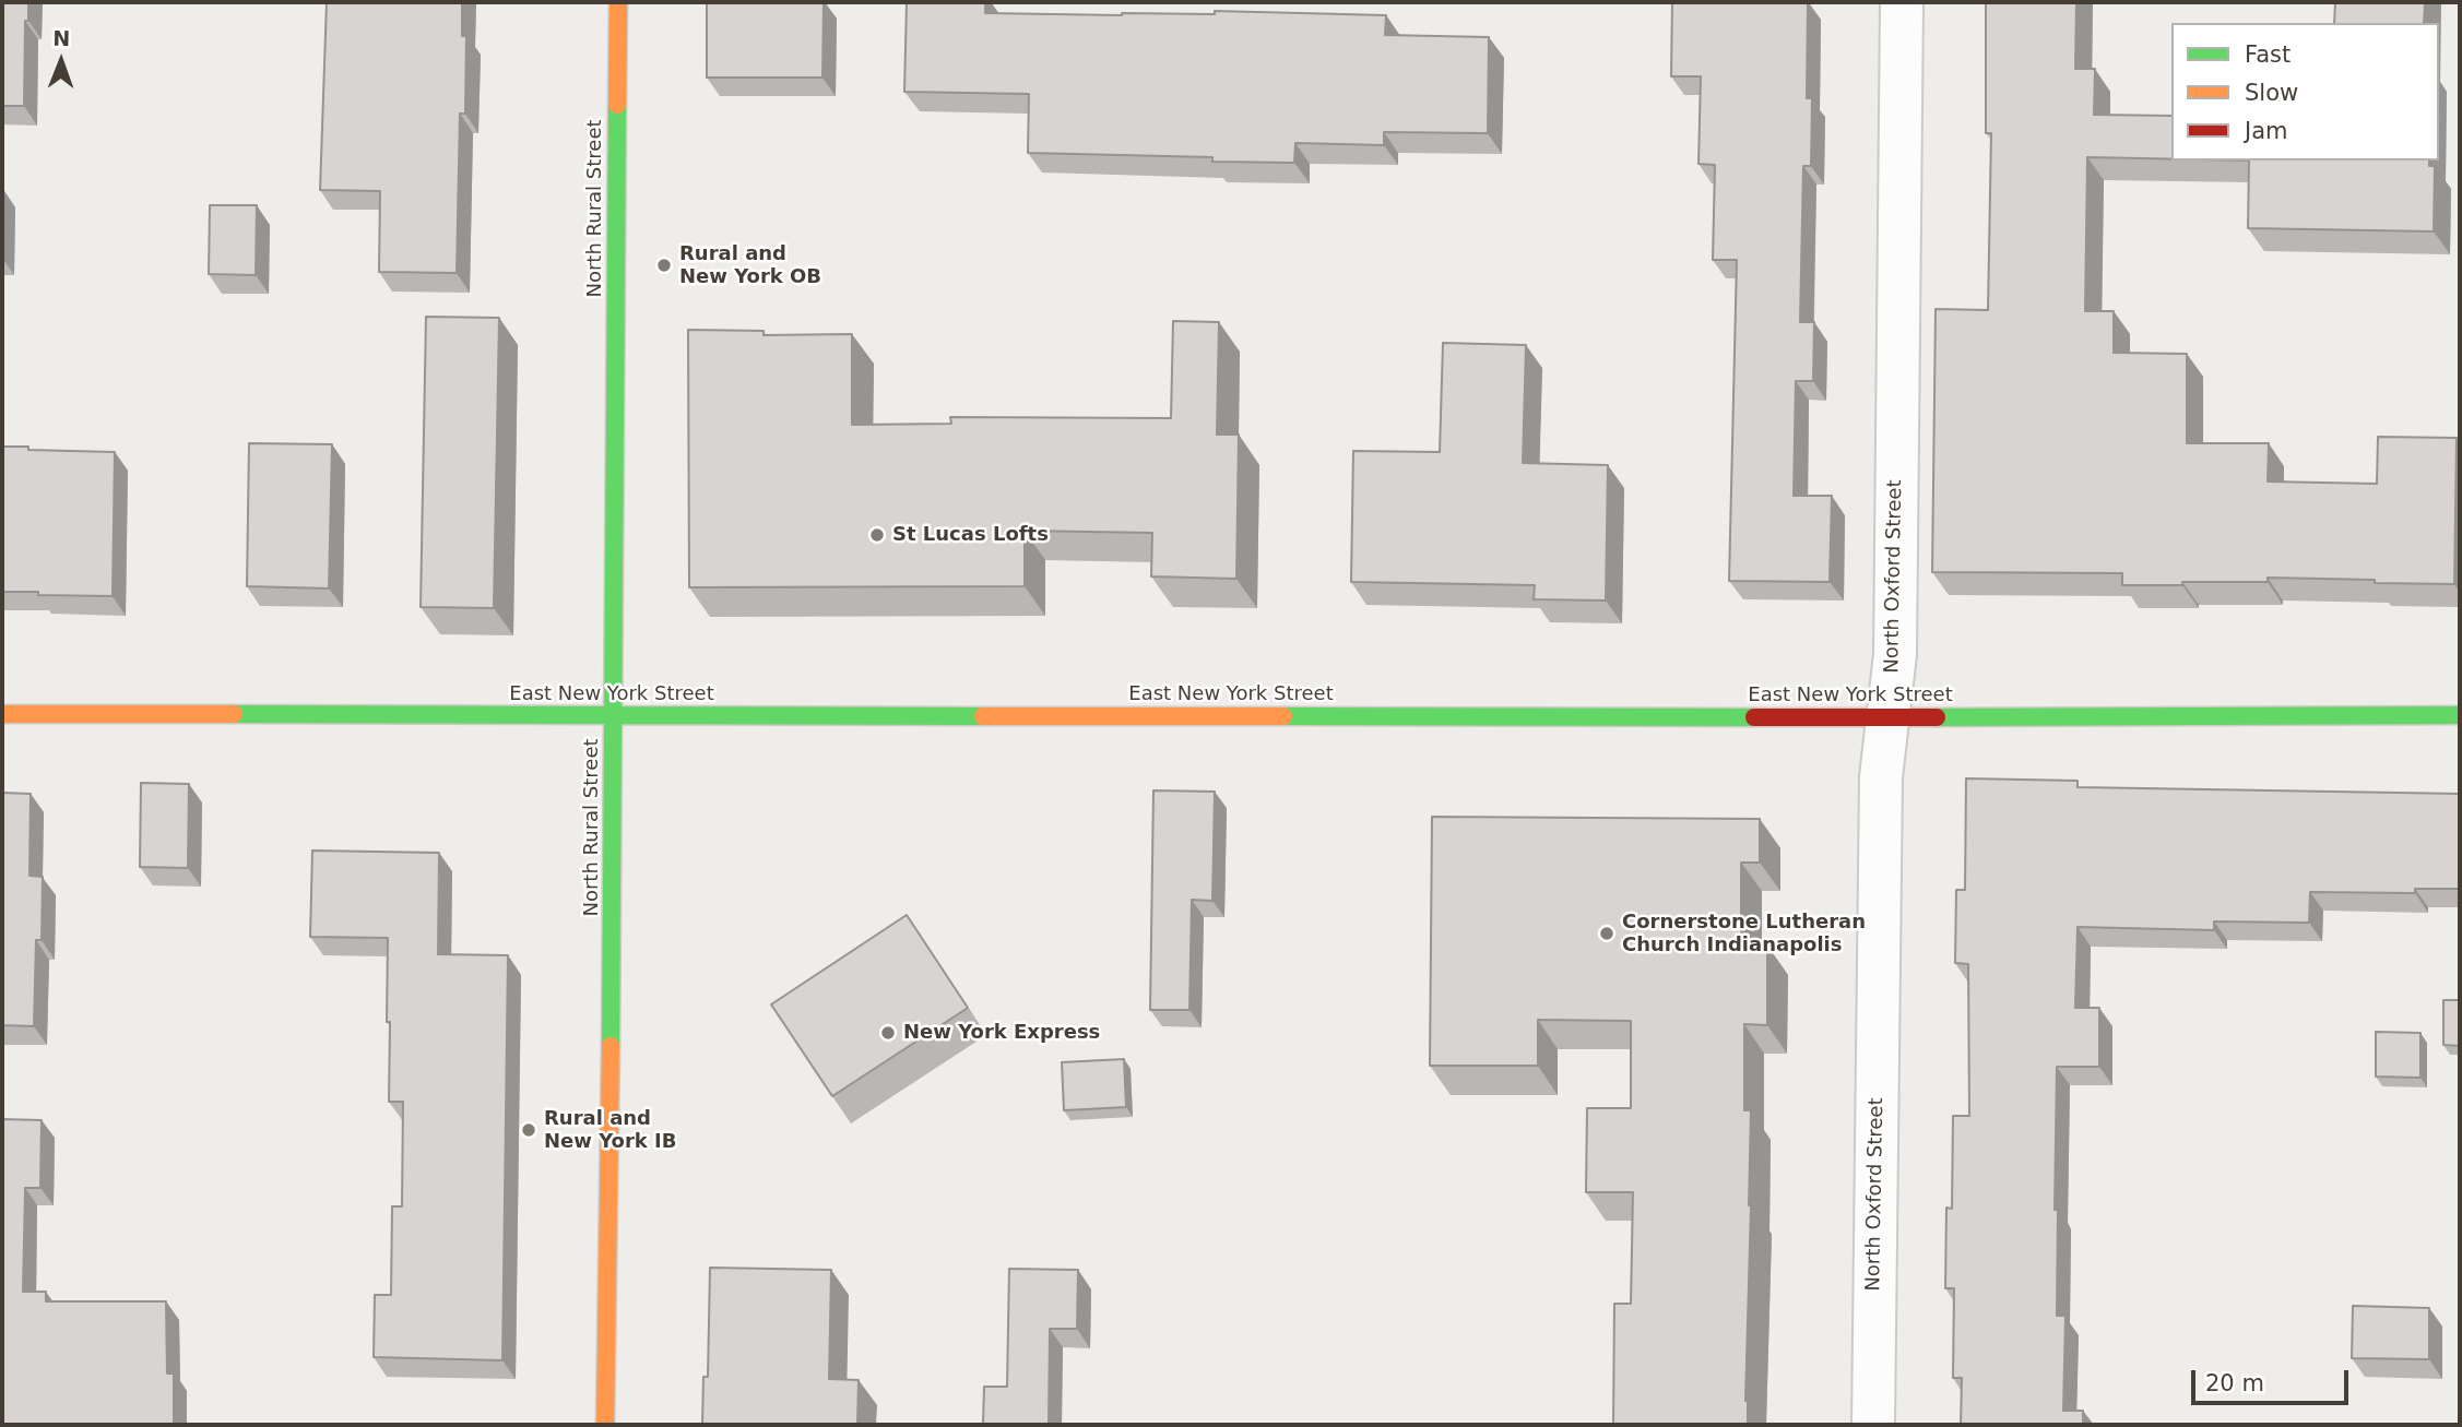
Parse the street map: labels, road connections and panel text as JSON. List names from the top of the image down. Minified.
{"streets":{"main road":["North Rural Street","East New York Street"],"street":["North Oxford Street"]},"crossings":[["North Rural Street","East New York Street"],["North Oxford Street","East New York Street"]],"places":["Rural and New York OB","St Lucas Lofts","Cornerstone Lutheran Church Indianapolis","New York Express","Rural and New York IB"],"legend":["Fast","Slow","Jam"],"scale_bar":"20 m","north":"top"}
